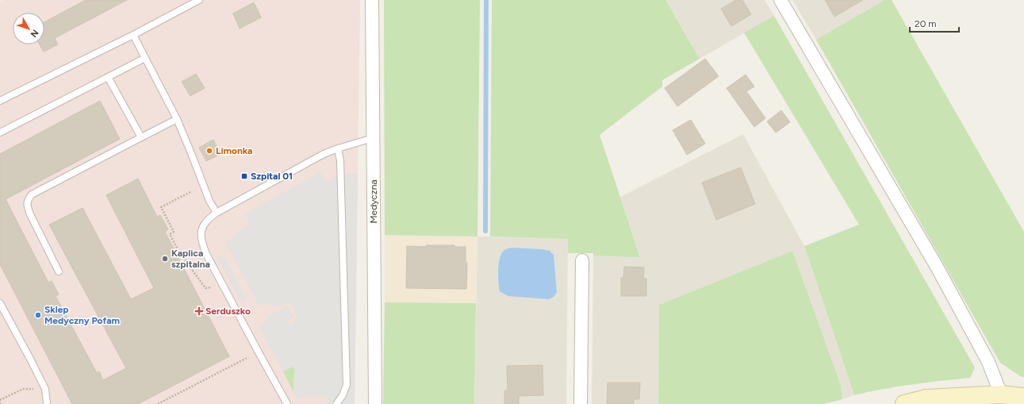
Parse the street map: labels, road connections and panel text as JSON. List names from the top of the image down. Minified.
{"streets":{"street":["Medyczna"]},"places":{"other":["Limonka","Kaplica szpitalna","Sklep Medyczny Pofam"],"transit":["Szpital 01"],"health":["Serduszko"]},"scale_bar":"20 m","north":"bottom right"}
